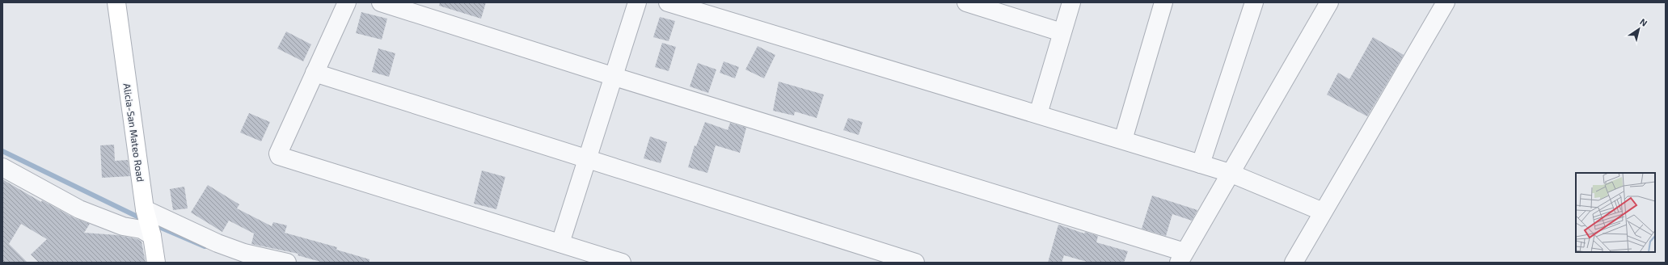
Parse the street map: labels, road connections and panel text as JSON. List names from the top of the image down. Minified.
{"streets":{"main road":["Alicia-San Mateo Road"]},"north":"top right"}
